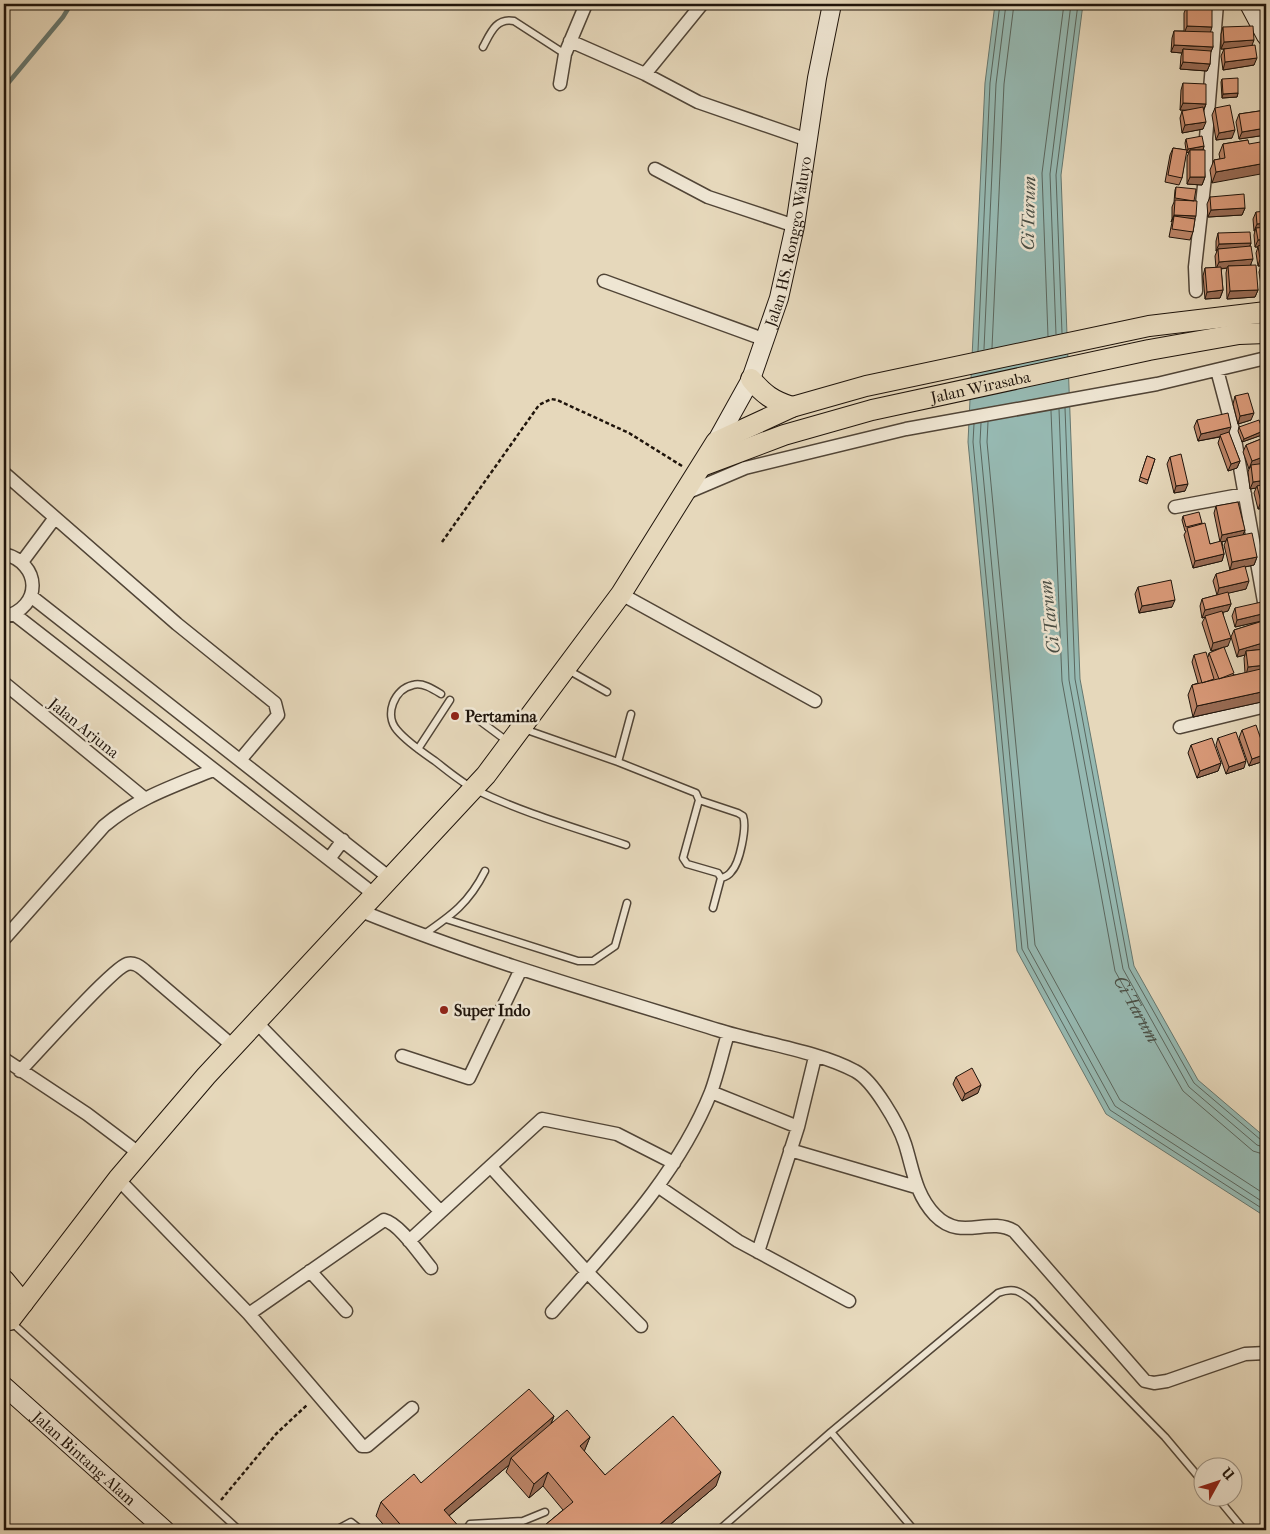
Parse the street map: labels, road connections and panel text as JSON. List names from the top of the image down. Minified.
{"streets":{"main road":["Jalan HS. Ronggo Waluyo","Jalan Wirasaba"],"street":["Jalan Arjuna","Jalan Bintang Alam"]},"crossings":[["Jalan HS. Ronggo Waluyo","Jalan Wirasaba"]],"water":["Ci Tarum"],"places":["Pertamina","Super Indo"],"north":"top right"}
